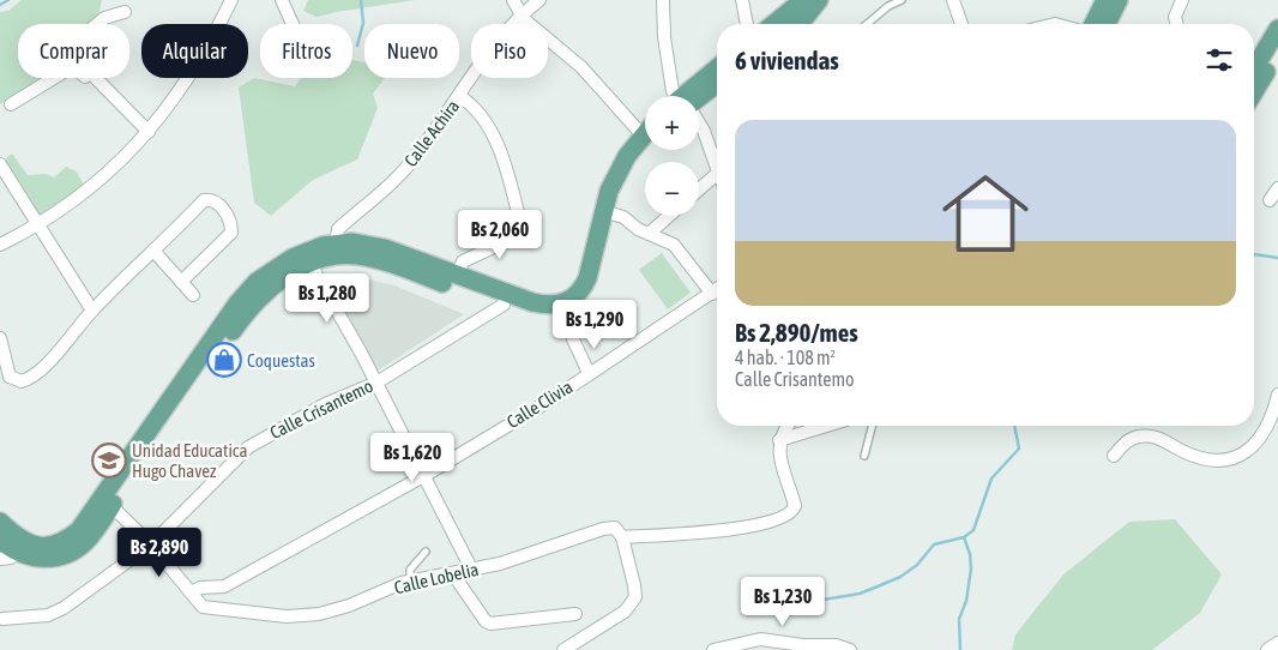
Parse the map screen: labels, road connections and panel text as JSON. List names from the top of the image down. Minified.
{"streets":{"street":["Calle Achira","Calle Clivia","Calle Crisantemo","Calle Lobelia"]},"crossings":[["Calle Clivia","Calle Lobelia"],["Calle Crisantemo","Calle Lobelia"]],"places":{"shop":["Coquestas"],"school or university":["Unidad Educatica Hugo Chavez"]},"page":{"chip":["Comprar","Alquilar","Filtros","Nuevo","Piso"],"heading":"6 viviendas","map_buttons":["+","−"],"list":[{"name":"Bs 2,890/mes","note":"4 hab. · 108 m² · Calle Crisantemo"}],"price":["Bs 2,060","Bs 1,280","Bs 1,290","Bs 1,620","Bs 2,890","Bs 1,230"]}}
